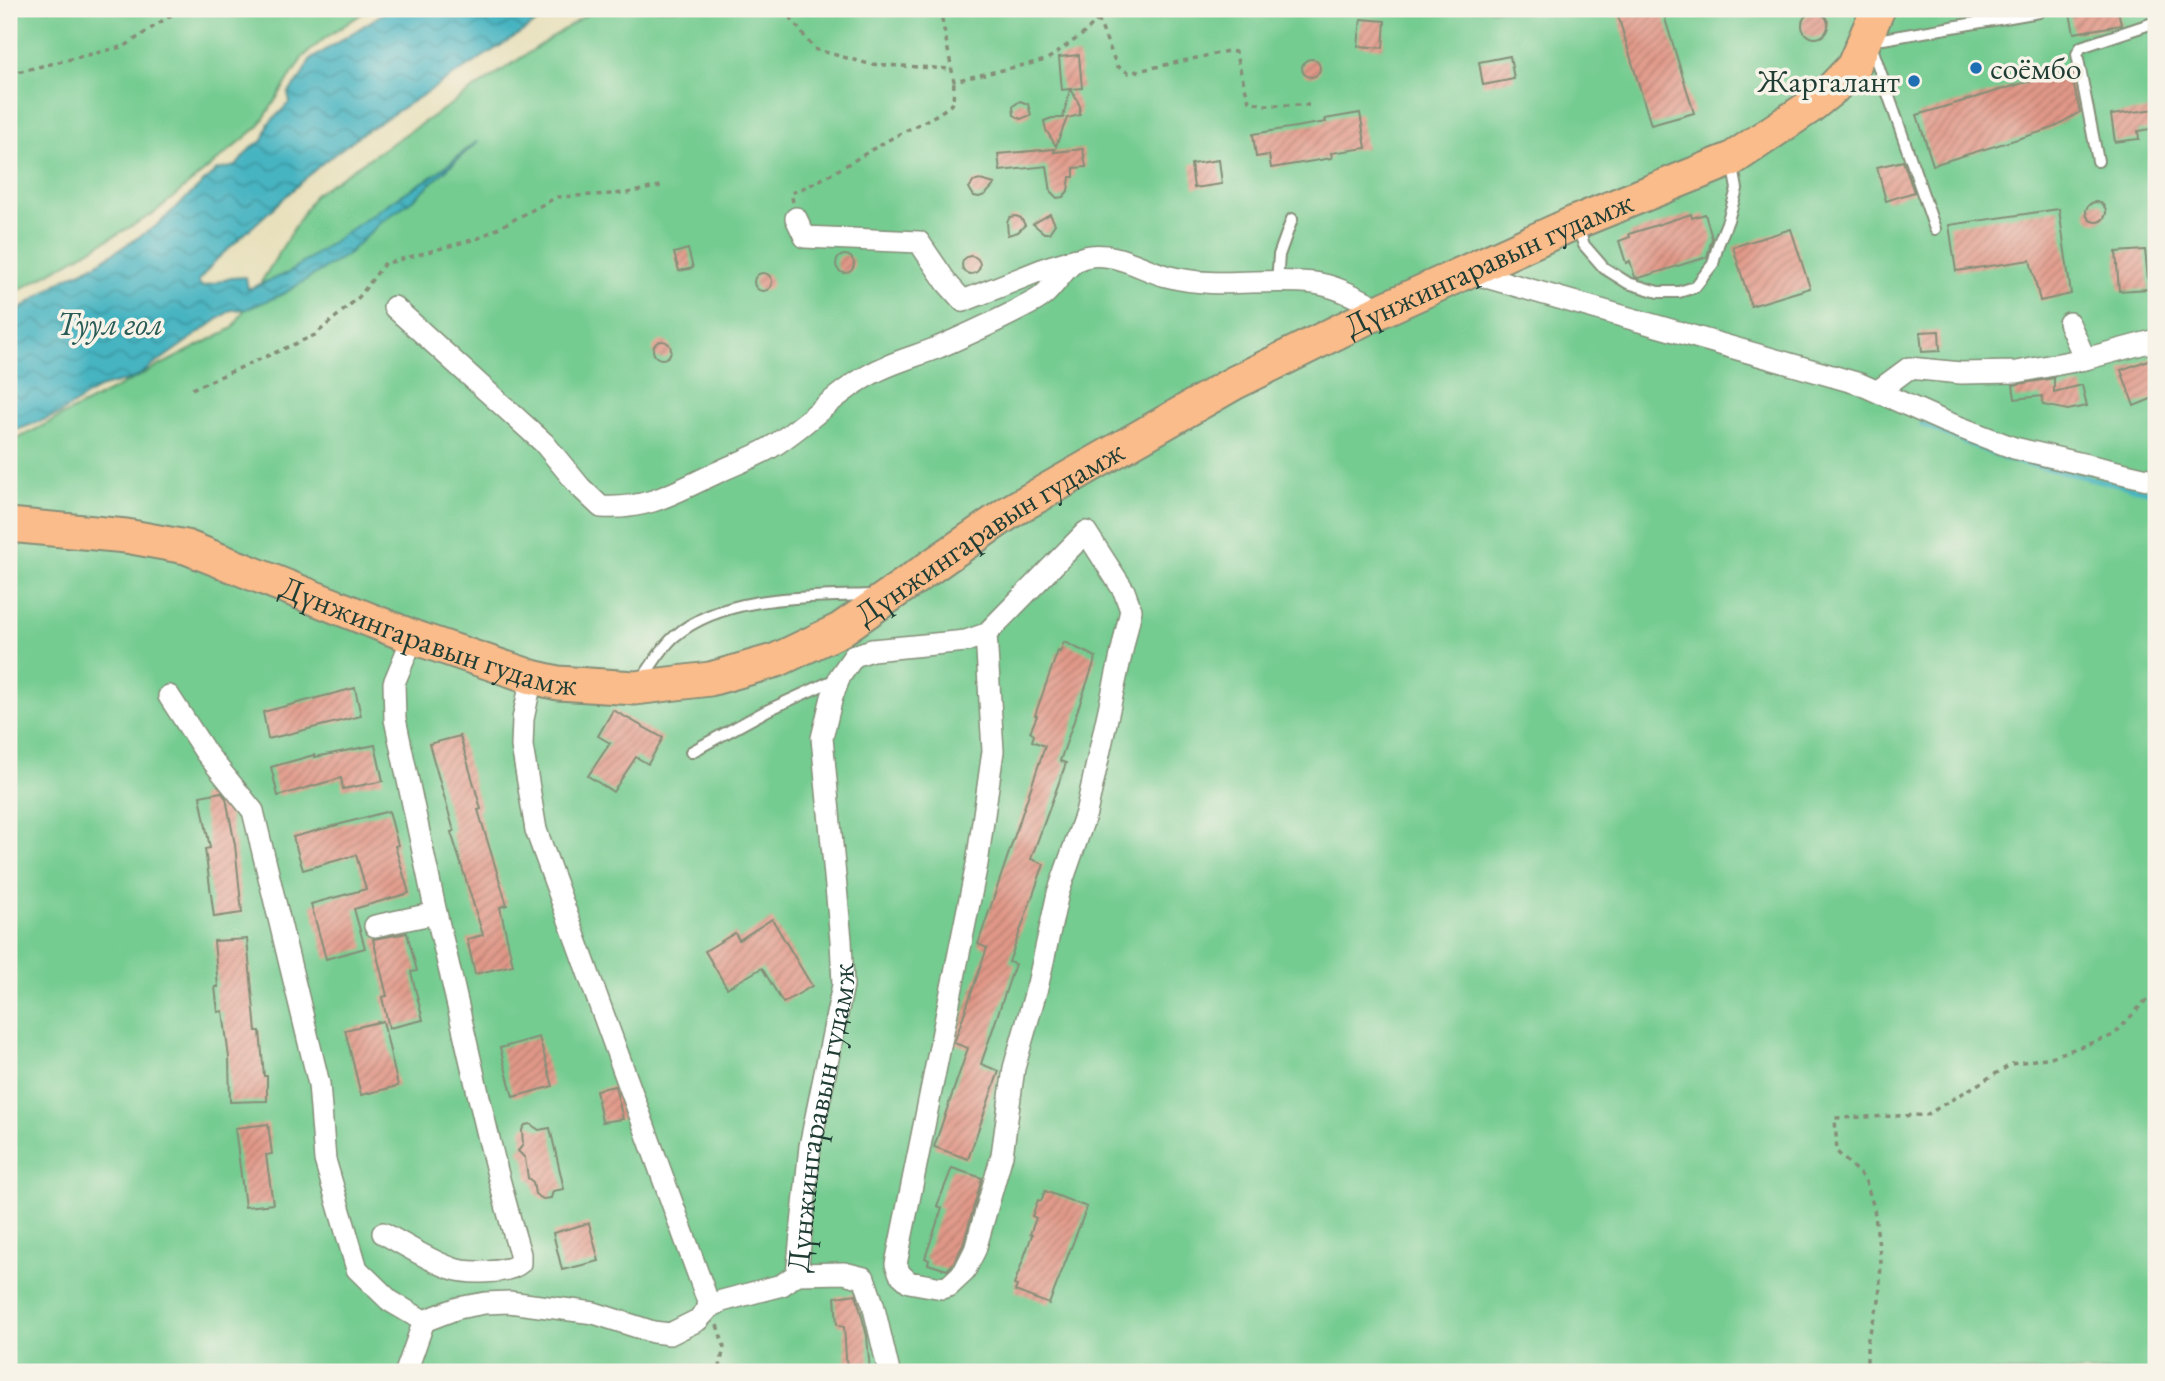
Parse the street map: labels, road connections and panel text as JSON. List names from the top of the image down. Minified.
{"streets":{"main road":["Дүнжингаравын гудамж"]},"water":["Туул гол"],"places":["соёмбо","Жаргалант"]}
